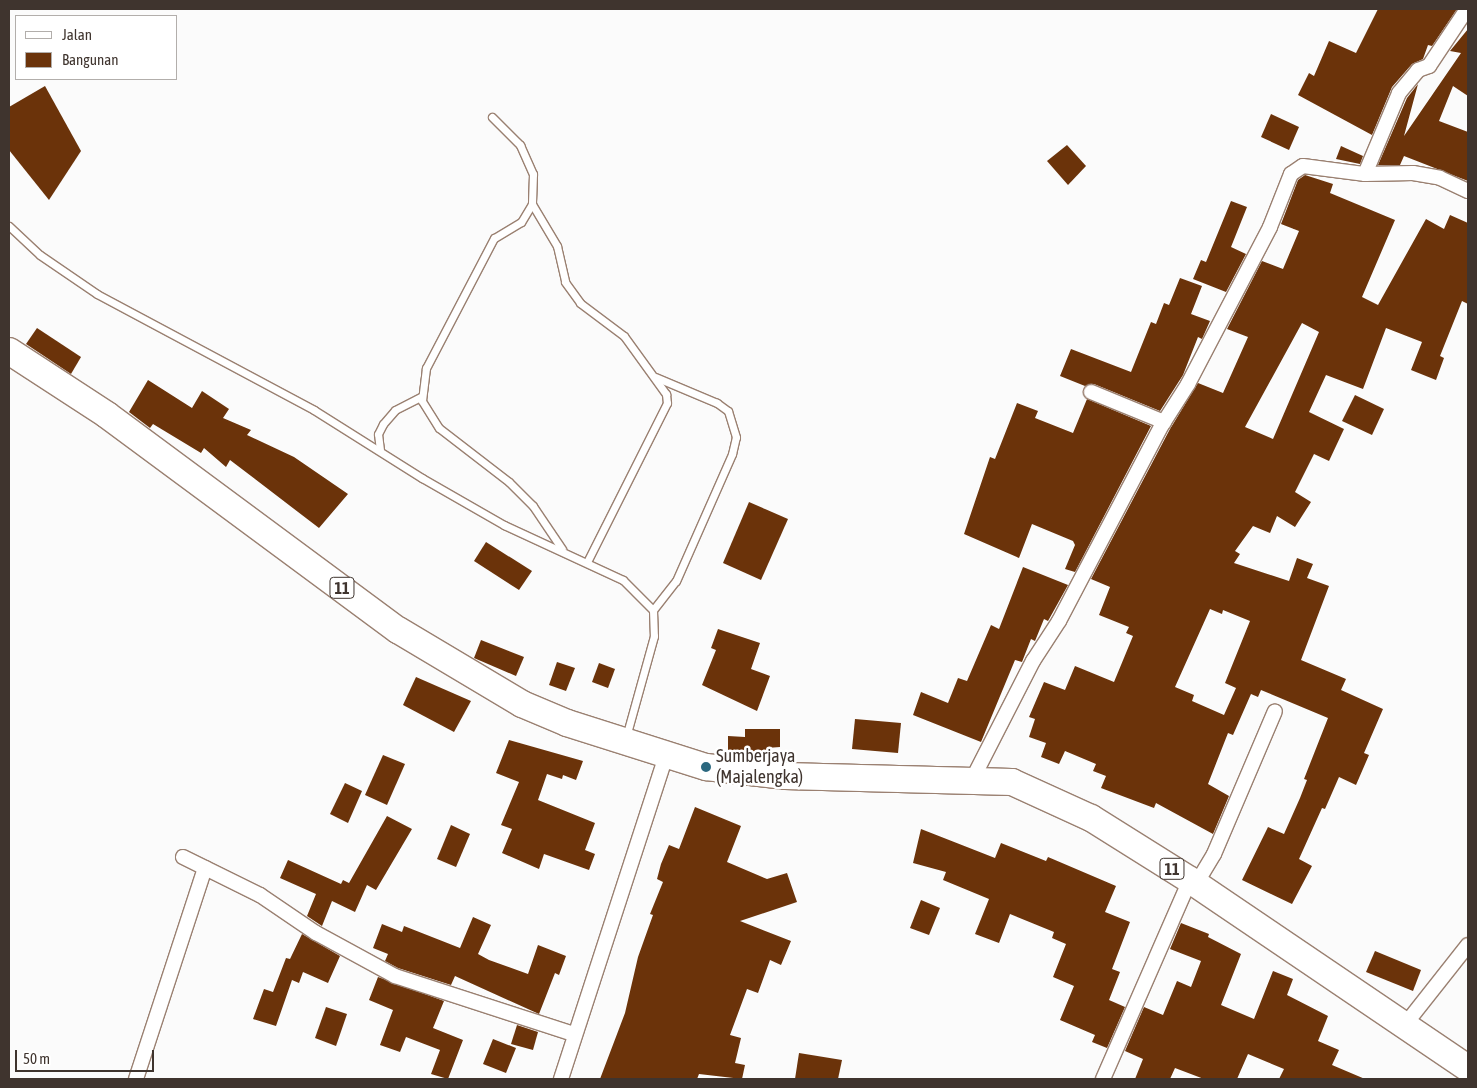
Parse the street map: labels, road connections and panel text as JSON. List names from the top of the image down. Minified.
{"streets":{"highway":["11"]},"places":["Sumberjaya (Majalengka)"],"legend":["Jalan","Bangunan"],"scale_bar":"50 m"}
